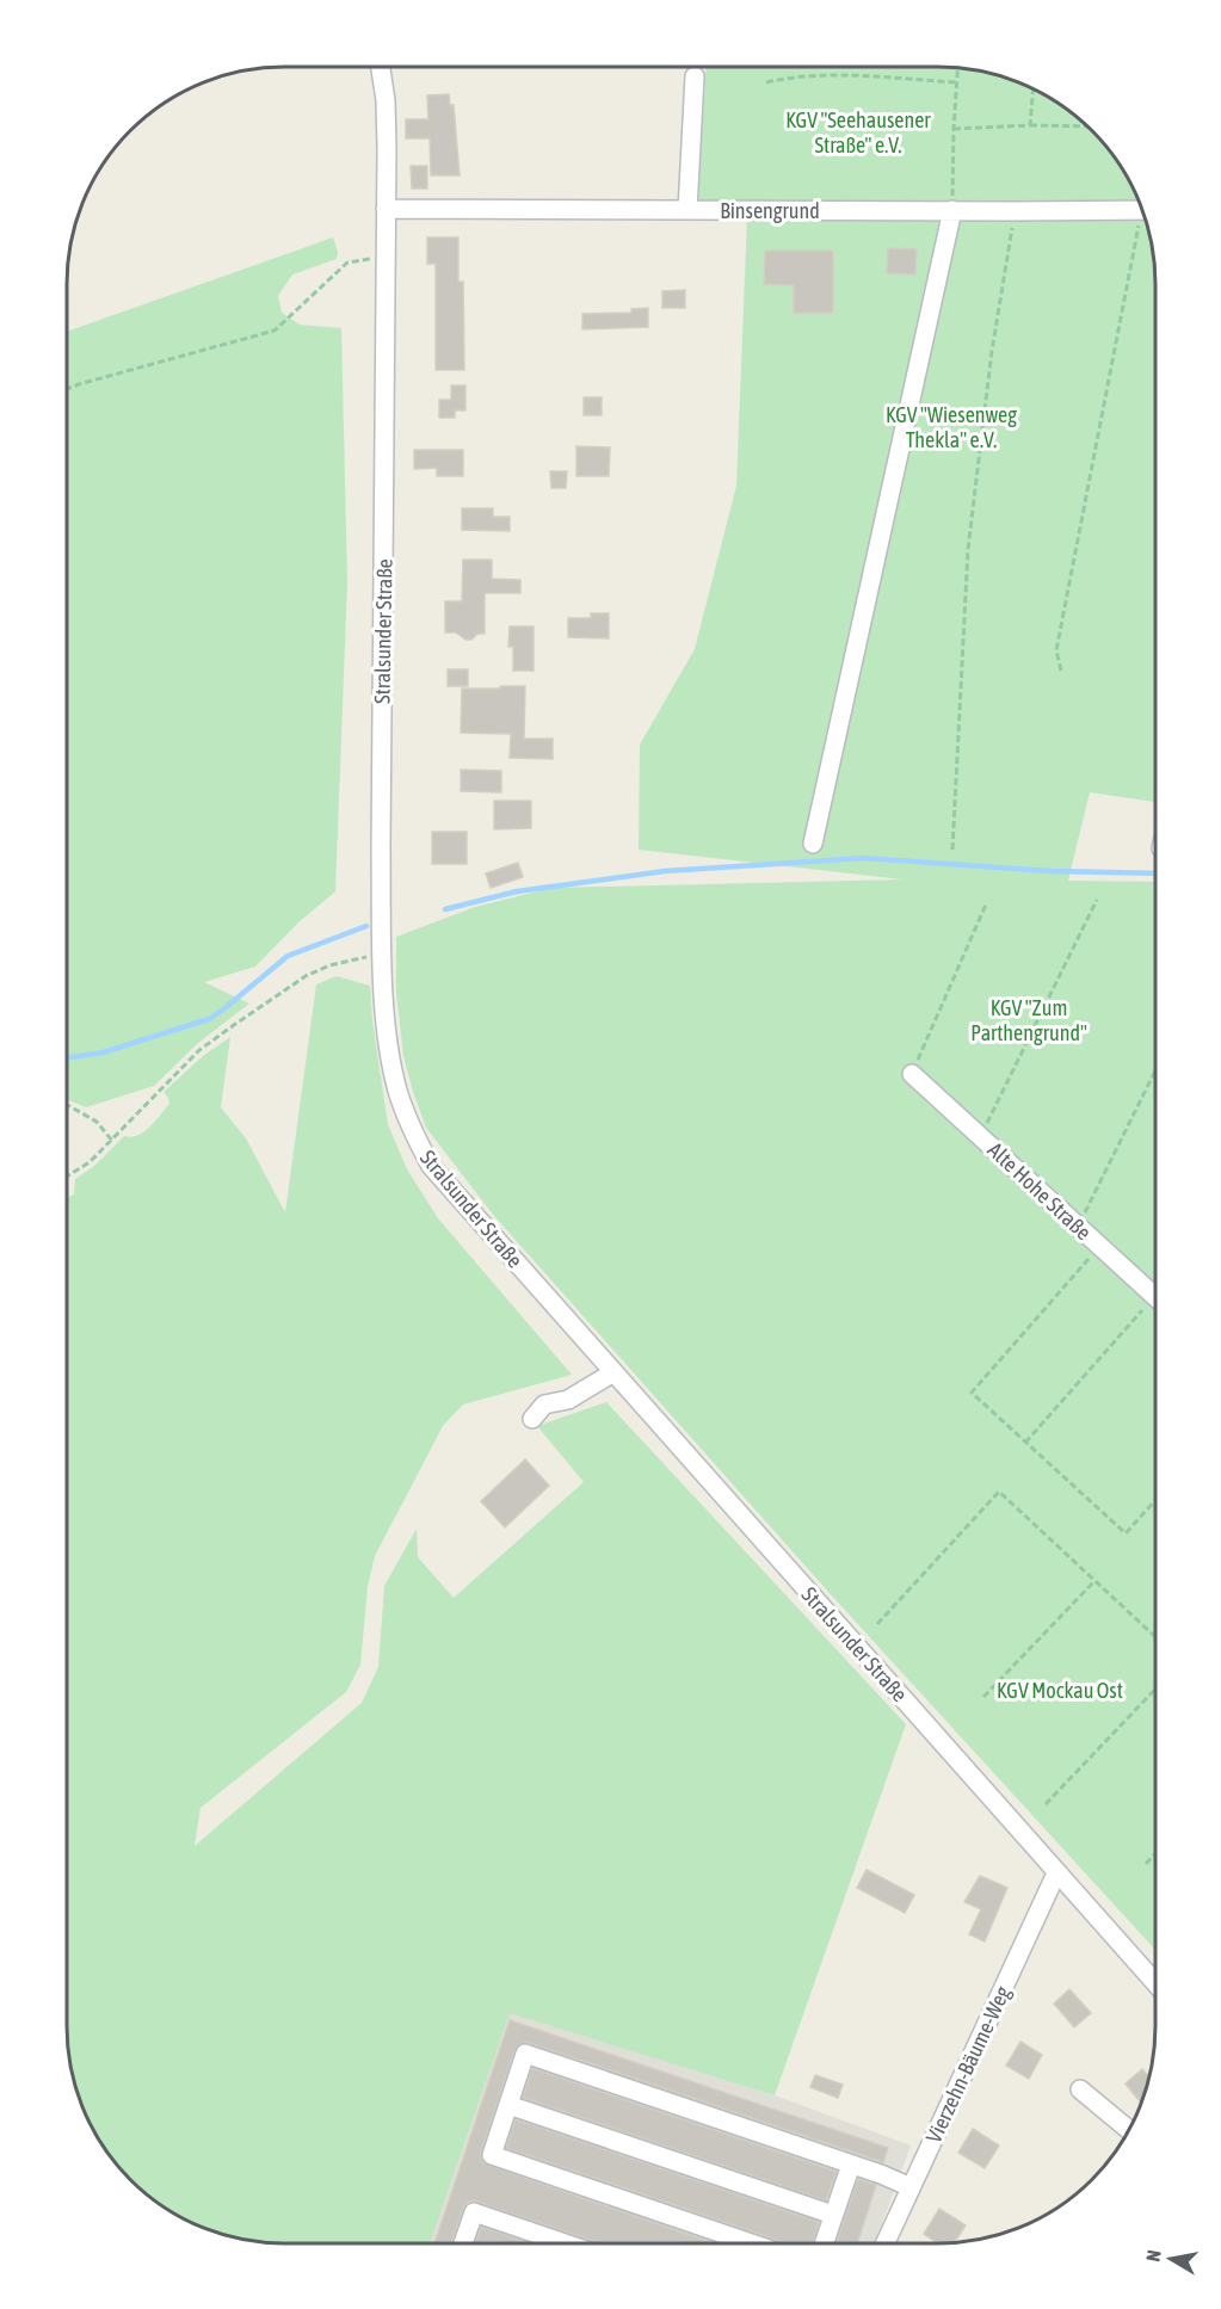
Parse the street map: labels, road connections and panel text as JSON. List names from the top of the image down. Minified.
{"streets":{"street":["Binsengrund","Stralsunder Straße","Alte Hohe Straße","Vierzehn-Bäume-Weg"]},"crossings":[["Binsengrund","Stralsunder Straße"],["Stralsunder Straße","Vierzehn-Bäume-Weg"]],"parks":["KGV \"Seehausener Straße\" e.V.","KGV \"Wiesenweg Thekla\" e.V.","KGV \"Zum Parthengrund\"","KGV Mockau Ost"],"north":"left"}
